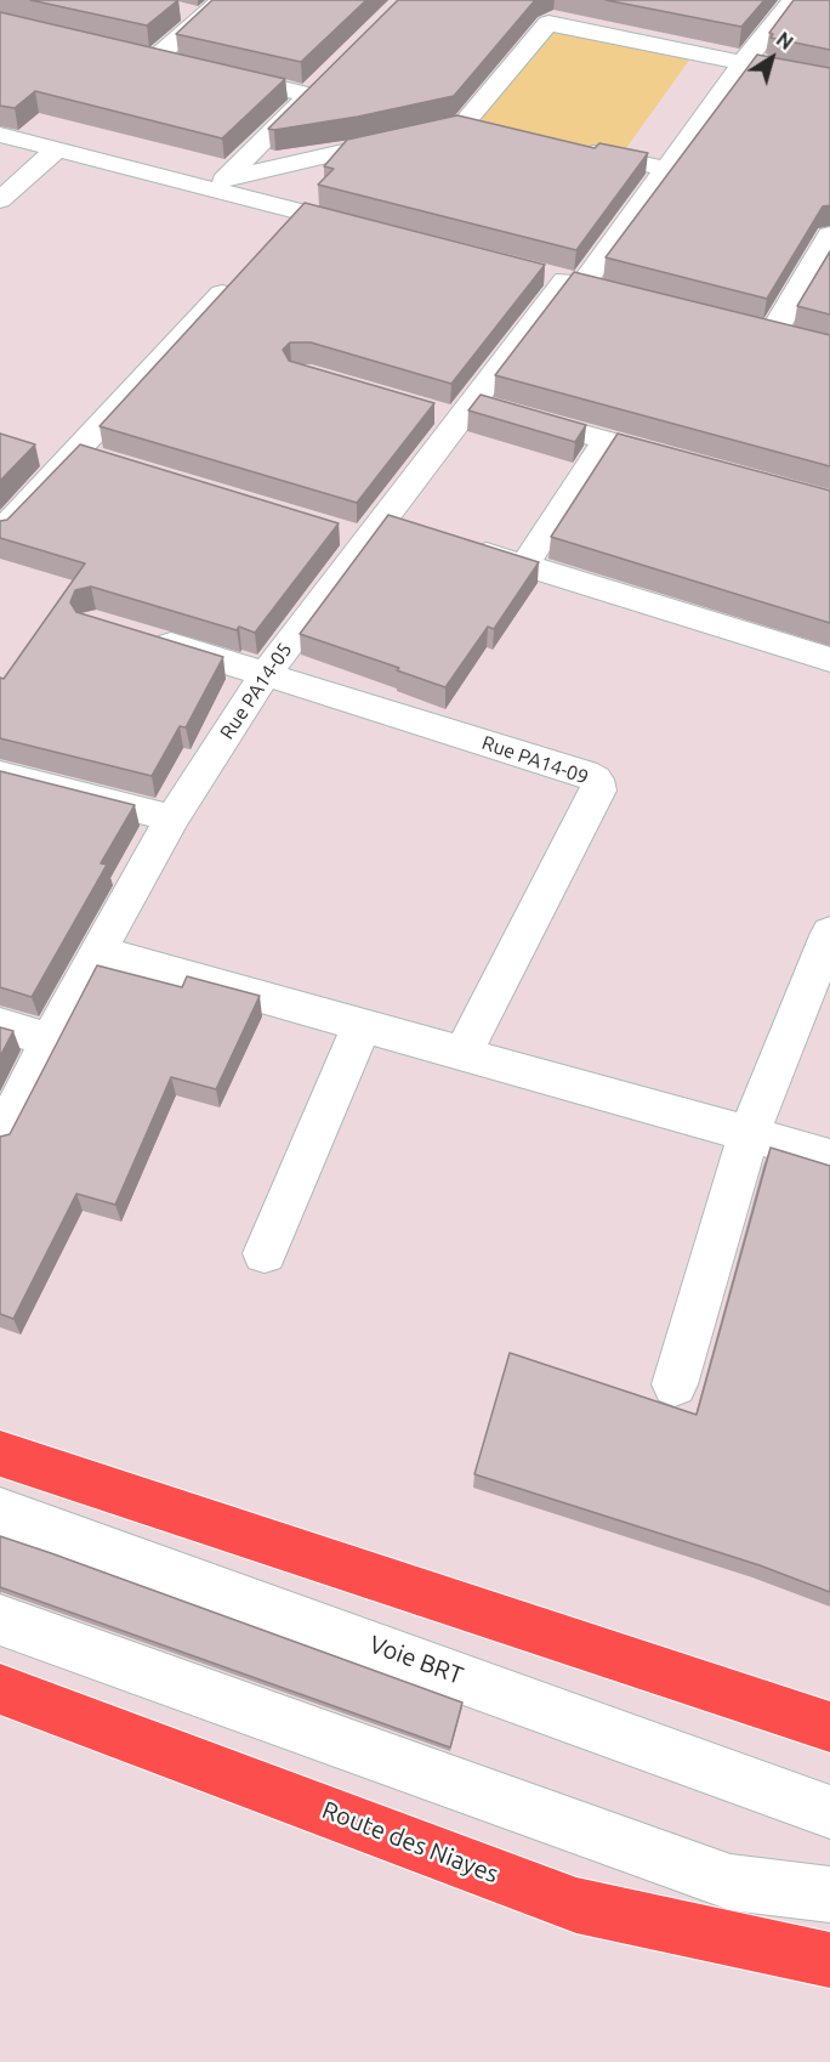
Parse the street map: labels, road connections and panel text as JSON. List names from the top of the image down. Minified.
{"streets":{"main road":["Route des Niayes"],"street":["Rue PA14-05","Rue PA14-09","Voie BRT"]},"crossings":[["Rue PA14-05","Rue PA14-09"]],"north":"top right"}
